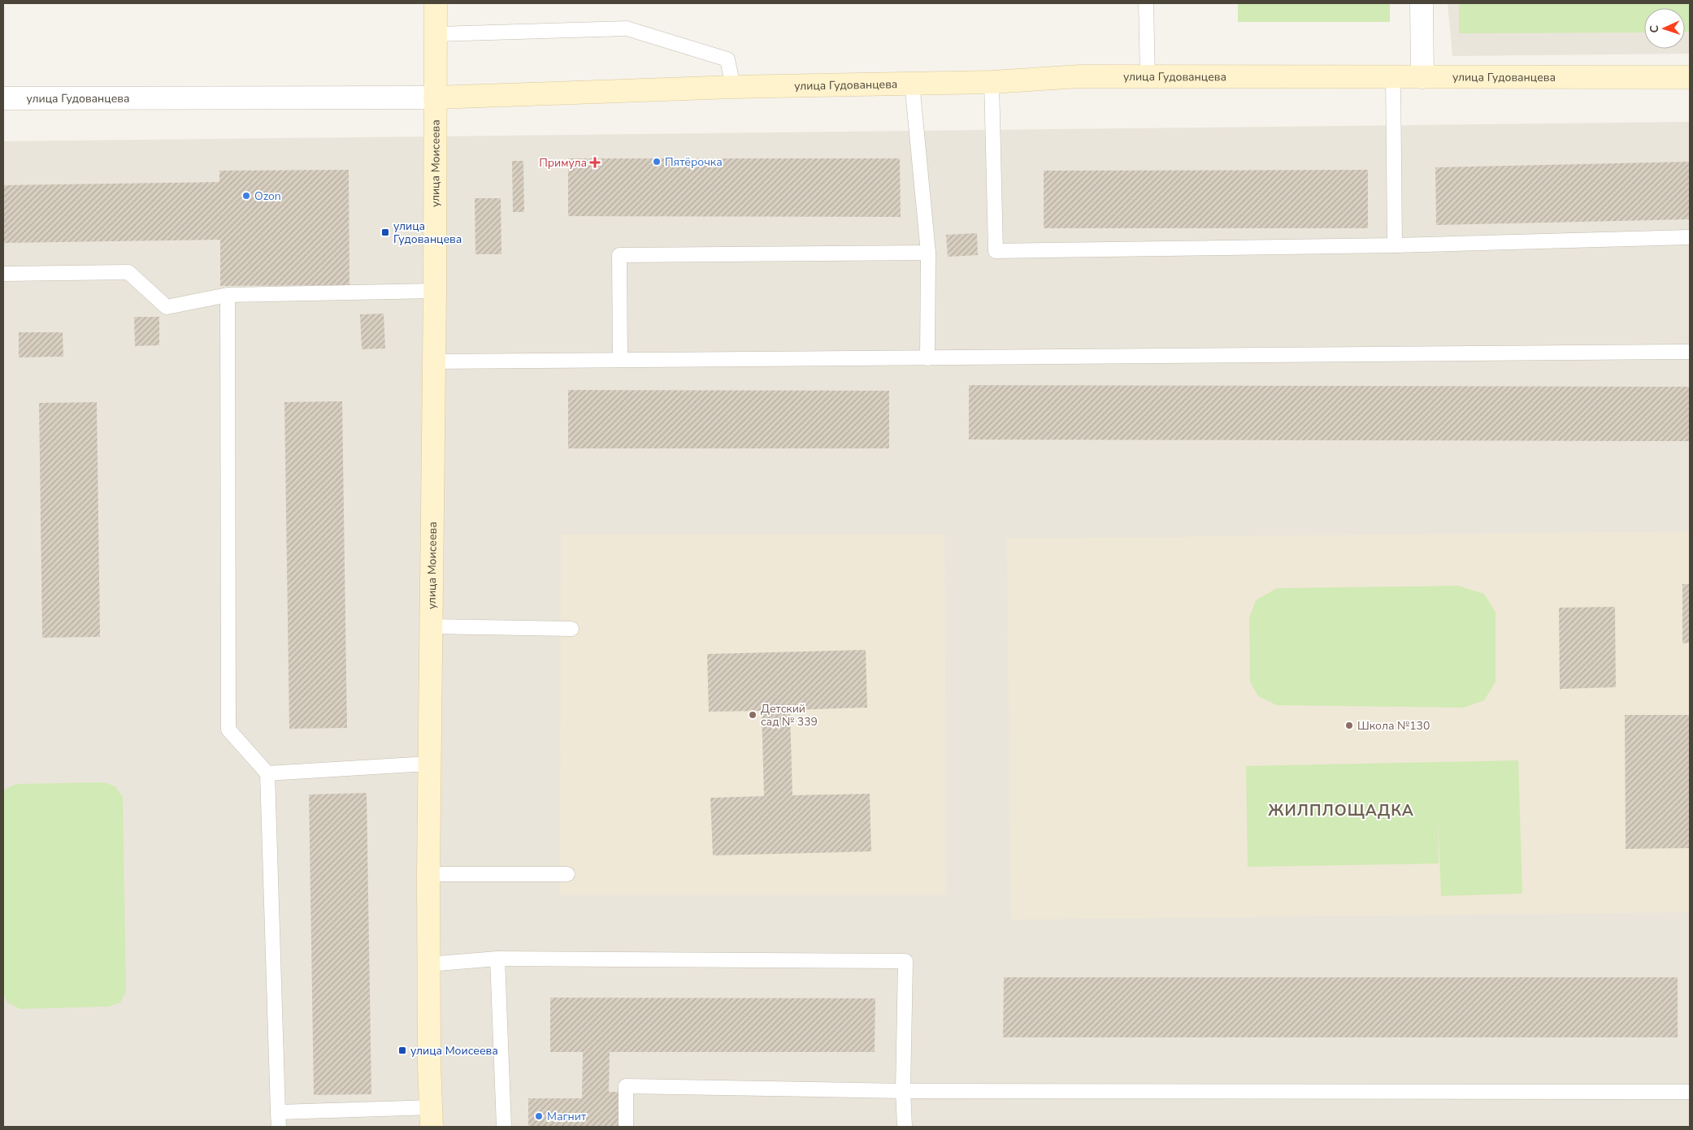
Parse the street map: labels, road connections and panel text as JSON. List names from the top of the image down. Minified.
{"streets":{"street":["улица Гудованцева","улица Моисеева"]},"crossings":[["улица Гудованцева","улица Моисеева"]],"districts":["ЖИЛПЛОЩАДКА"],"places":{"other":["Пятёрочка","Ozon","Детский сад № 339","Школа №130","Магнит"],"health":["Примула"],"transit":["улица Гудованцева","улица Моисеева"]},"north":"left"}
